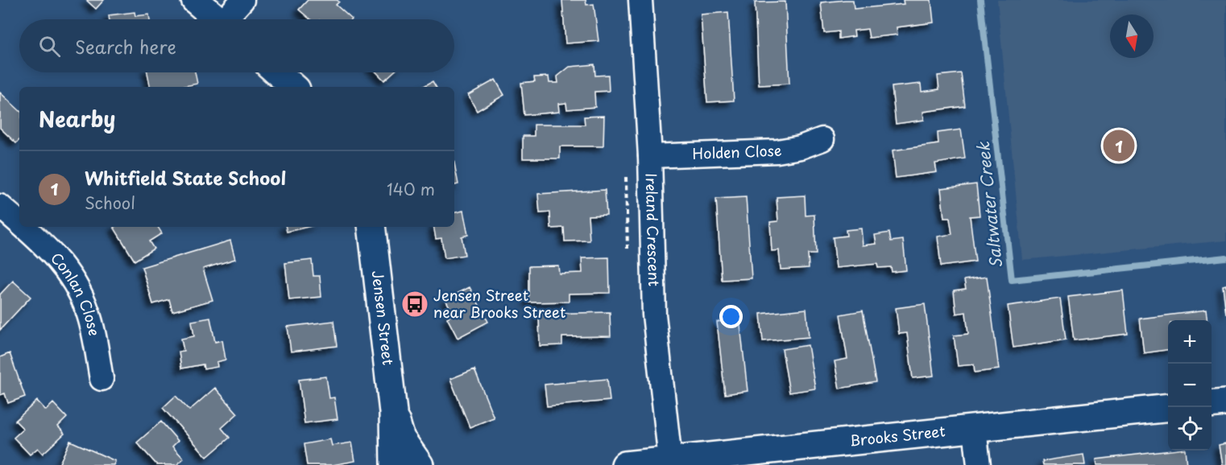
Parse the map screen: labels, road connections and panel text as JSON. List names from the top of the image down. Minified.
{"streets":{"street":["Holden Close","Ireland Crescent","Conlan Close","Jensen Street","Brooks Street"]},"crossings":[["Holden Close","Ireland Crescent"],["Ireland Crescent","Brooks Street"]],"water":["Saltwater Creek"],"places":{"bus stop":["Jensen Street near Brooks Street"]},"north":"bottom","page":{"search":"Search here","heading":"Nearby","pins":"1","list":[{"mark":"1","name":"Whitfield State School","note":"School","value":"140 m"}],"map_buttons":["+","−"]}}
